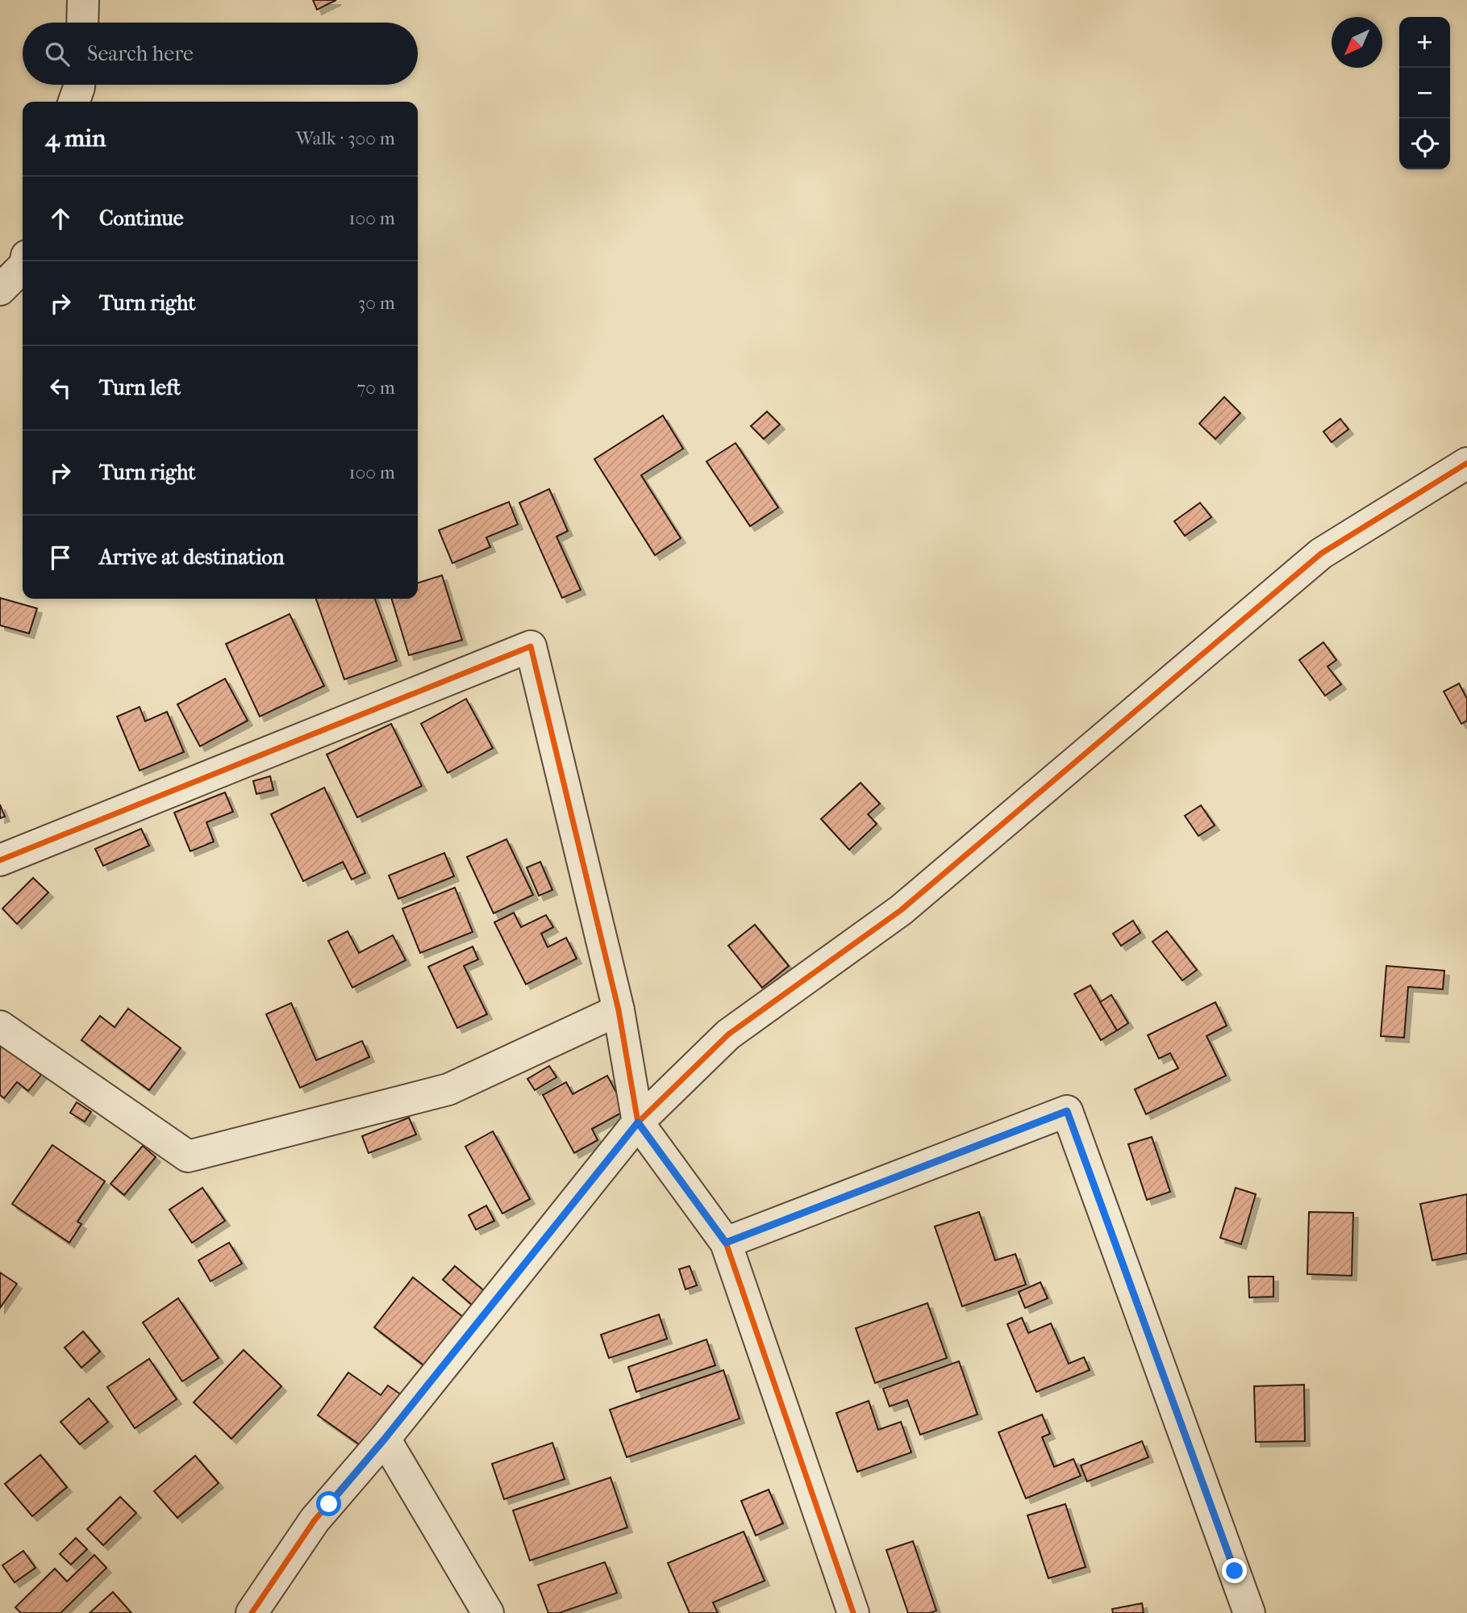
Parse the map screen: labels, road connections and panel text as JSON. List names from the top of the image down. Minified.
{"north":"bottom left","page":{"map_buttons":["+","−"],"search":"Search here","heading":["4 min","Walk · 300 m"],"list":[["Continue","100 m"],["Turn right","30 m"],["Turn left","70 m"],["Turn right","100 m"],"Arrive at destination"]}}
